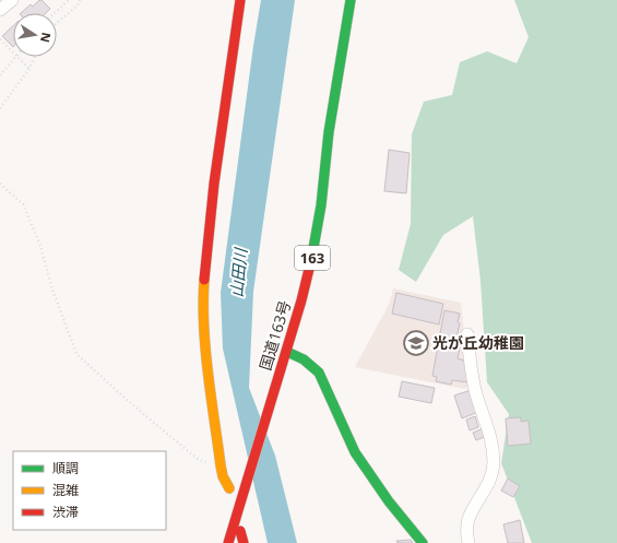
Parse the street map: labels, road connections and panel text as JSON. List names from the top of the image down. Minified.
{"streets":{"main road":["163","国道163号"]},"water":["山田川"],"places":{"school or university":["光が丘幼稚園"]},"legend":["順調","混雑","渋滞"],"north":"right"}
